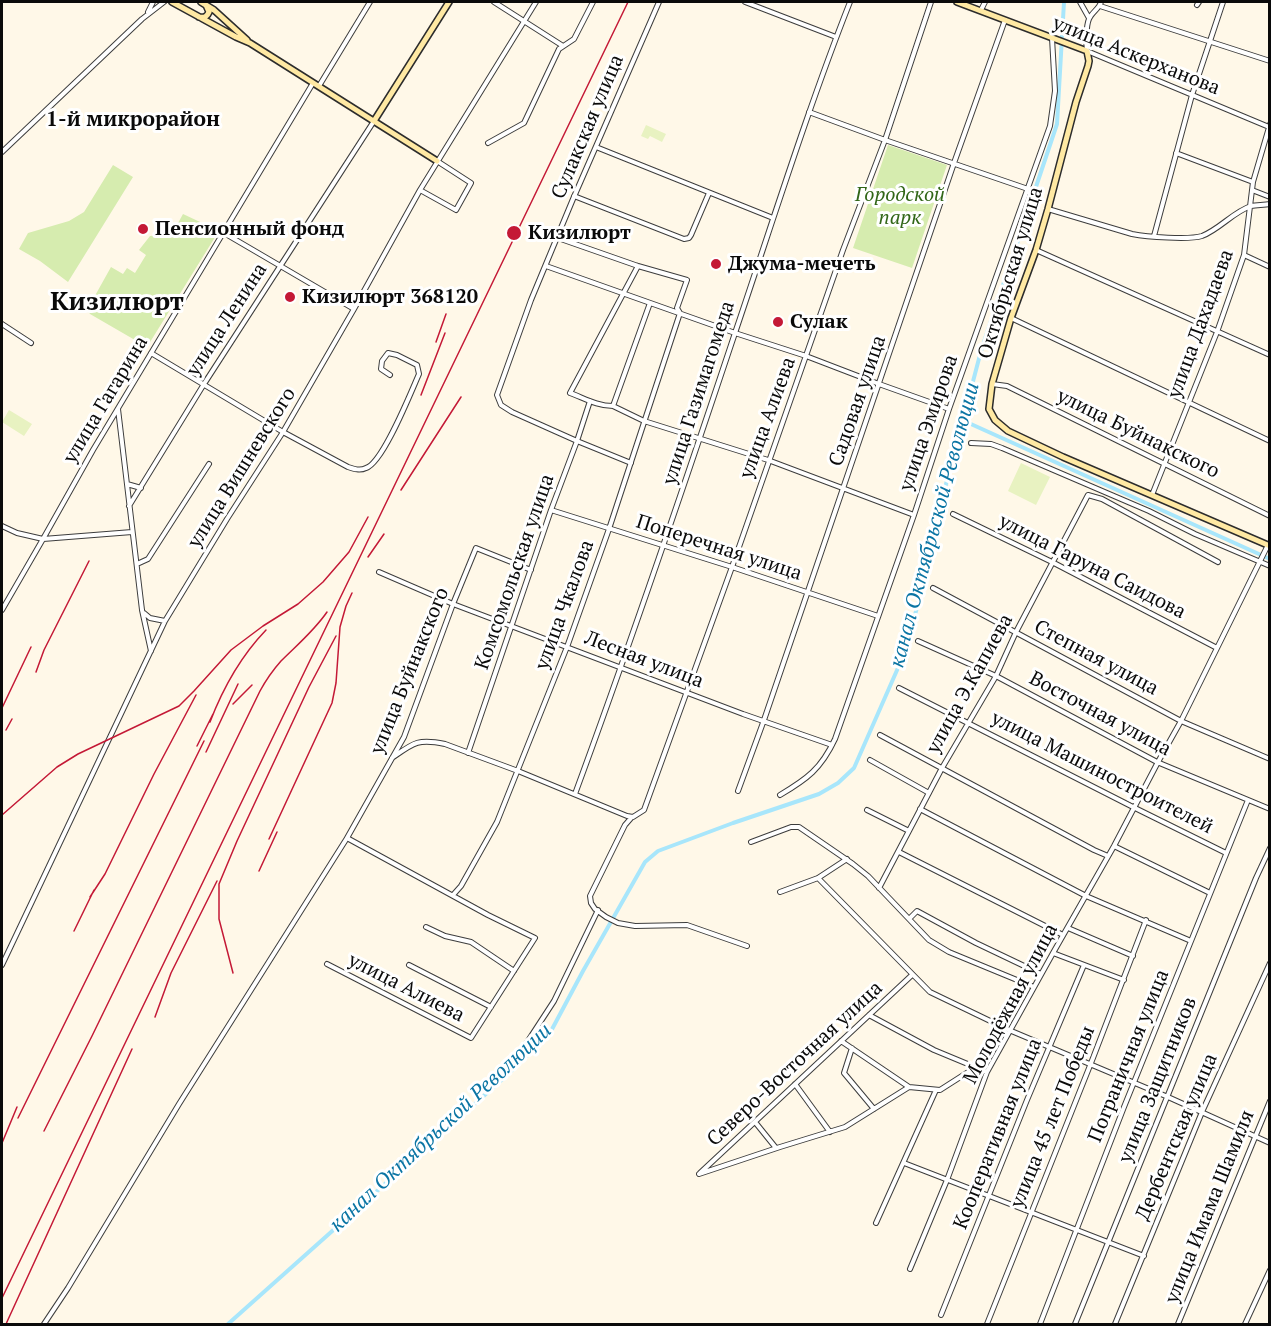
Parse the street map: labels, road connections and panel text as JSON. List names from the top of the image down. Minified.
{"streets":{"street":["улица Аскерханова","Сулакская улица","Октябрьская улица","улица Ленина","улица Дахадаева","улица Газимагомеда","улица Гагарина","Садовая улица","улица Алиева","улица Эмирова","улица Буйнакского","улица Вишневского","Поперечная улица","улица Гаруна Саидова","Комсомольская улица","улица Чкалова","Степная улица","Лесная улица","улица Э.Капиева","Восточная улица","улица Машиностроителей","Молодёжная улица","Пограничная улица","Северо-Восточная улица","улица Защитников","улица 45 лет Победы","Кооперативная улица","Дербентская улица","улица Имама Шамиля"]},"crossings":[["улица Аскерханова","Октябрьская улица"],["улица Аскерханова","улица Дахадаева"],["улица Аскерханова","Садовая улица"],["улица Аскерханова","улица Эмирова"],["Сулакская улица","Комсомольская улица"],["Октябрьская улица","улица Дахадаева"],["Октябрьская улица","улица Буйнакского"],["Октябрьская улица","Молодёжная улица"],["улица Дахадаева","улица Буйнакского"],["улица Газимагомеда","Поперечная улица"],["улица Газимагомеда","Лесная улица"],["Садовая улица","Поперечная улица"],["Садовая улица","Лесная улица"],["улица Алиева","Поперечная улица"],["улица Алиева","Лесная улица"],["улица Эмирова","Поперечная улица"],["улица Эмирова","Лесная улица"],["улица Буйнакского","Комсомольская улица"],["улица Буйнакского","Лесная улица"],["Поперечная улица","Комсомольская улица"],["Поперечная улица","улица Чкалова"],["улица Гаруна Саидова","улица Э.Капиева"],["улица Гаруна Саидова","Молодёжная улица"],["Комсомольская улица","Лесная улица"],["улица Чкалова","Лесная улица"],["Степная улица","улица Э.Капиева"],["Степная улица","Молодёжная улица"],["улица Э.Капиева","Восточная улица"],["улица Э.Капиева","улица Машиностроителей"],["Восточная улица","Молодёжная улица"],["Восточная улица","Пограничная улица"],["улица Машиностроителей","Молодёжная улица"],["улица Машиностроителей","Пограничная улица"]],"districts":["1-й микрорайон","Кизилюрт"],"water":["канал Октябрьской Революции"],"parks":["Городской парк"],"places":["Пенсионный фонд","Кизилюрт","Джума-мечеть","Кизилюрт 368120","Сулак"]}
